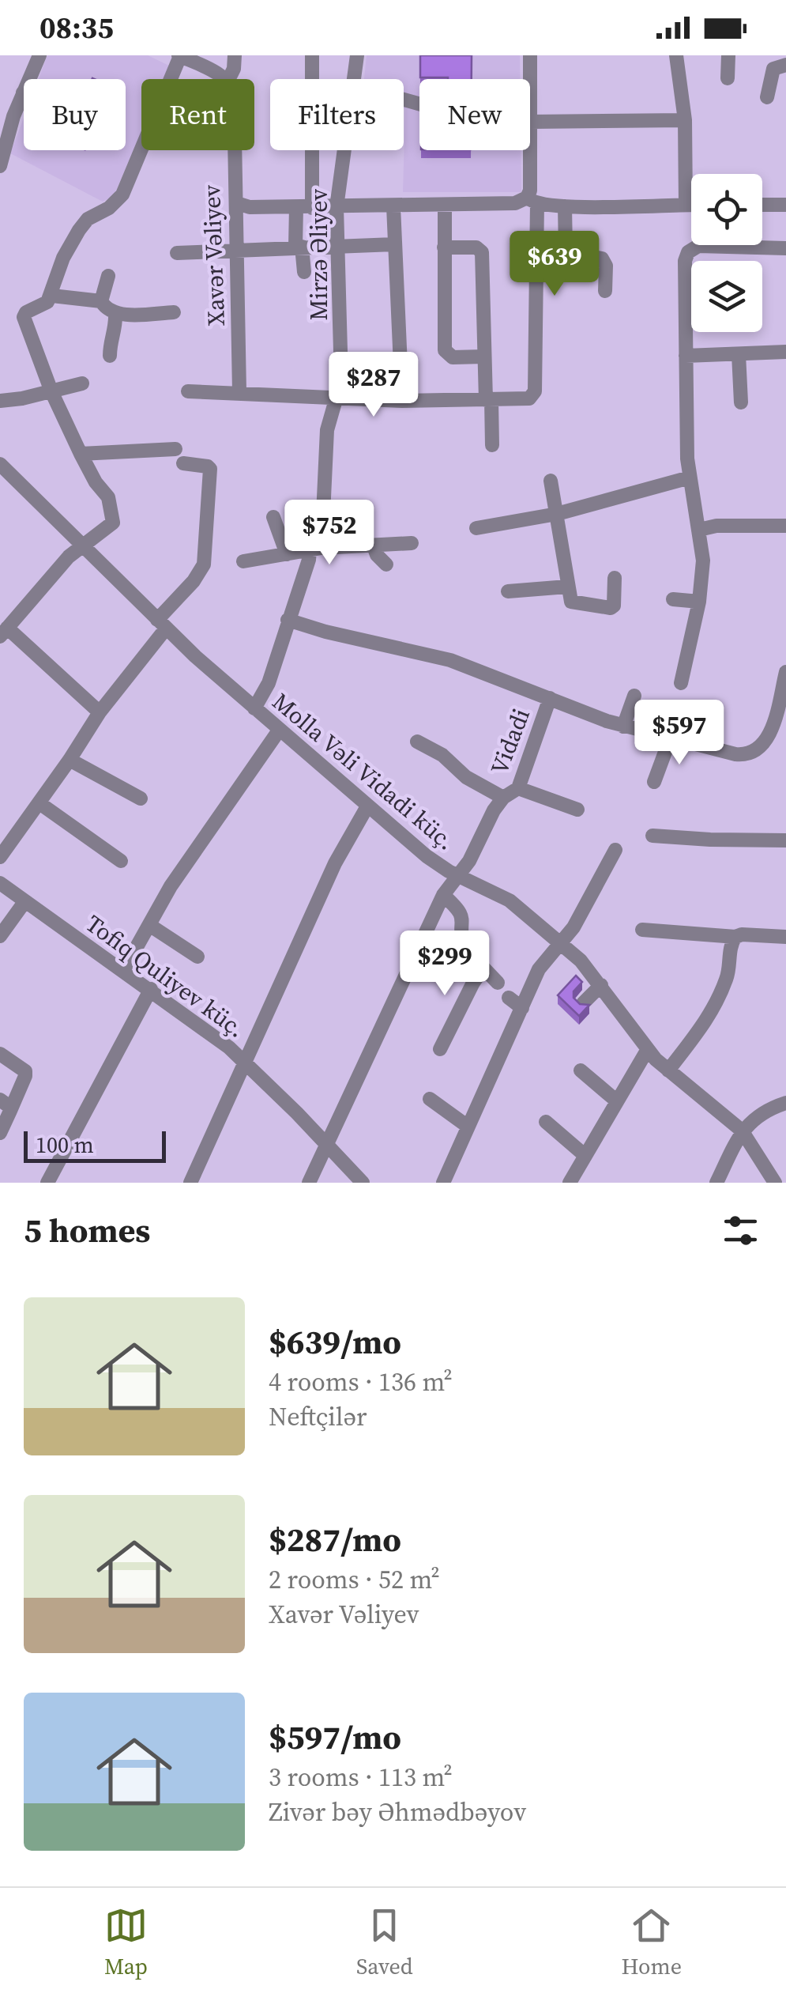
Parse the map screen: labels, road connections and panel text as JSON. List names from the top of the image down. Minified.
{"streets":{"street":["Mirzə Əliyev","Xavər Vəliyev","Vidadi","Molla Vəli Vidadi küç.","Tofiq Quliyev küç."]},"crossings":[["Mirzə Əliyev","Molla Vəli Vidadi küç."],["Vidadi","Molla Vəli Vidadi küç."],["Vidadi","Tofiq Quliyev küç."]],"scale_bar":"100 m","page":{"status":"08:35","chip":["Buy","Rent","Filters","New"],"price":["$639","$287","$752","$597","$299"],"scale":"100 m","heading":"5 homes","list":[{"name":"$639/mo","note":"4 rooms · 136 m² · Neftçilər"},{"name":"$287/mo","note":"2 rooms · 52 m² · Xavər Vəliyev"},{"name":"$597/mo","note":"3 rooms · 113 m² · Zivər bəy Əhmədbəyov"}],"tabs":["Map","Saved","Home"]}}
